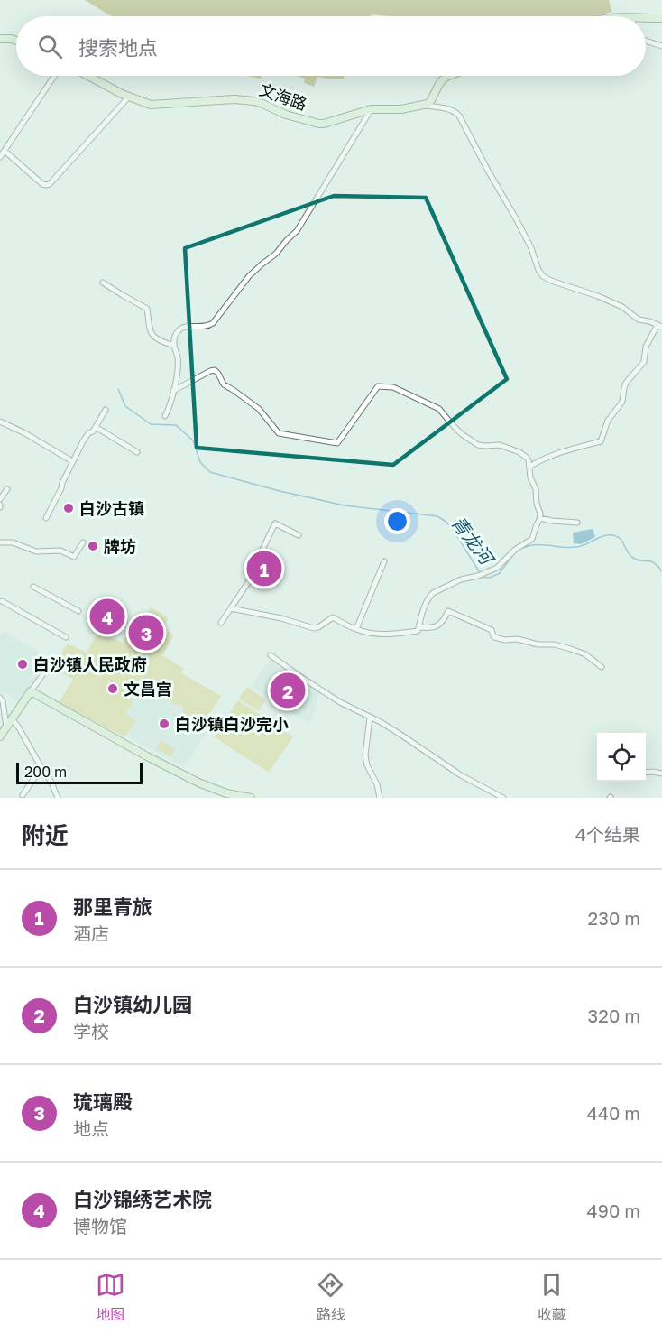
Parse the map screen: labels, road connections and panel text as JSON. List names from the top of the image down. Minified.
{"streets":{"street":["文海路"]},"water":["青龙河"],"places":["白沙古镇","牌坊","白沙镇人民政府","文昌宫","白沙镇白沙完小"],"scale_bar":"200 m","page":{"search":"搜索地点","pins":["1","4","3","2"],"scale":"200 m","heading":["附近","4个结果"],"list":[{"mark":"1","name":"那里青旅","note":"酒店","value":"230 m"},{"mark":"2","name":"白沙镇幼儿园","note":"学校","value":"320 m"},{"mark":"3","name":"琉璃殿","note":"地点","value":"440 m"},{"mark":"4","name":"白沙锦绣艺术院","note":"博物馆","value":"490 m"}],"nav":["地图","路线","收藏"]}}
